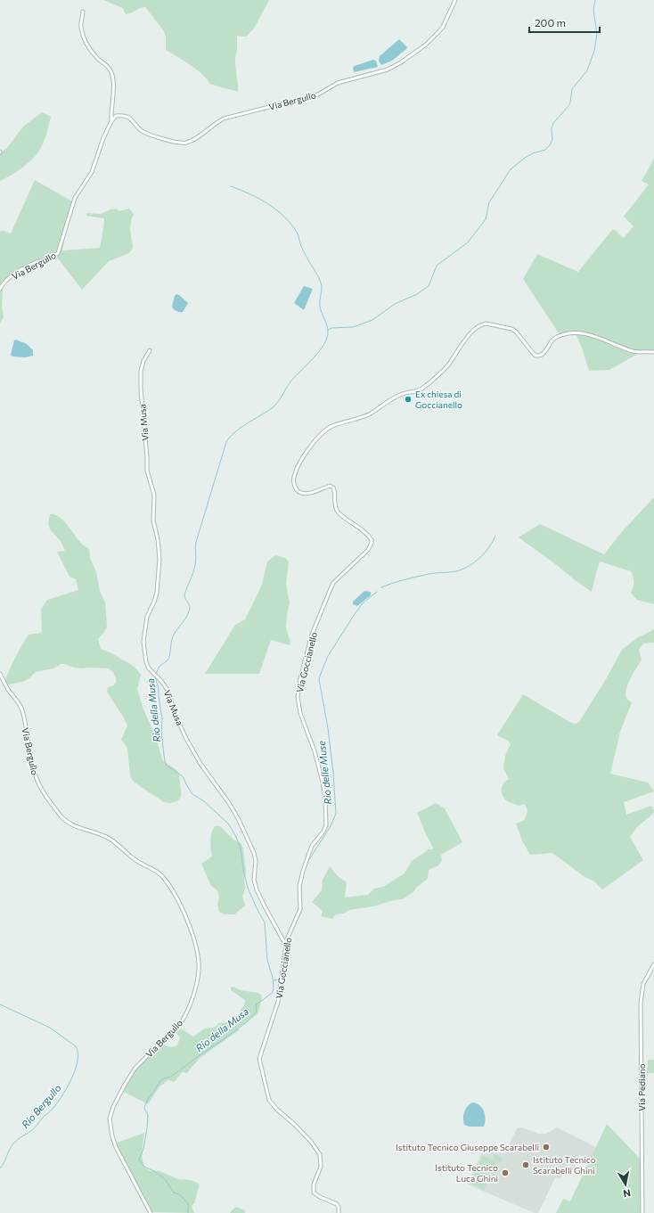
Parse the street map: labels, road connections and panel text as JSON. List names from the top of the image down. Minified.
{"streets":{"street":["Via Bergullo","Via Musa","Via Goccianello","Via Pediano"]},"crossings":[["Via Musa","Via Goccianello"]],"water":["Rio della Musa","Rio delle Muse","Rio Bergullo"],"places":["Ex chiesa di Goccianello","Istituto Tecnico Giuseppe Scarabelli","Istituto Tecnico Scarabelli Ghini","Istituto Tecnico Luca Ghini"],"scale_bar":"200 m","north":"bottom"}
